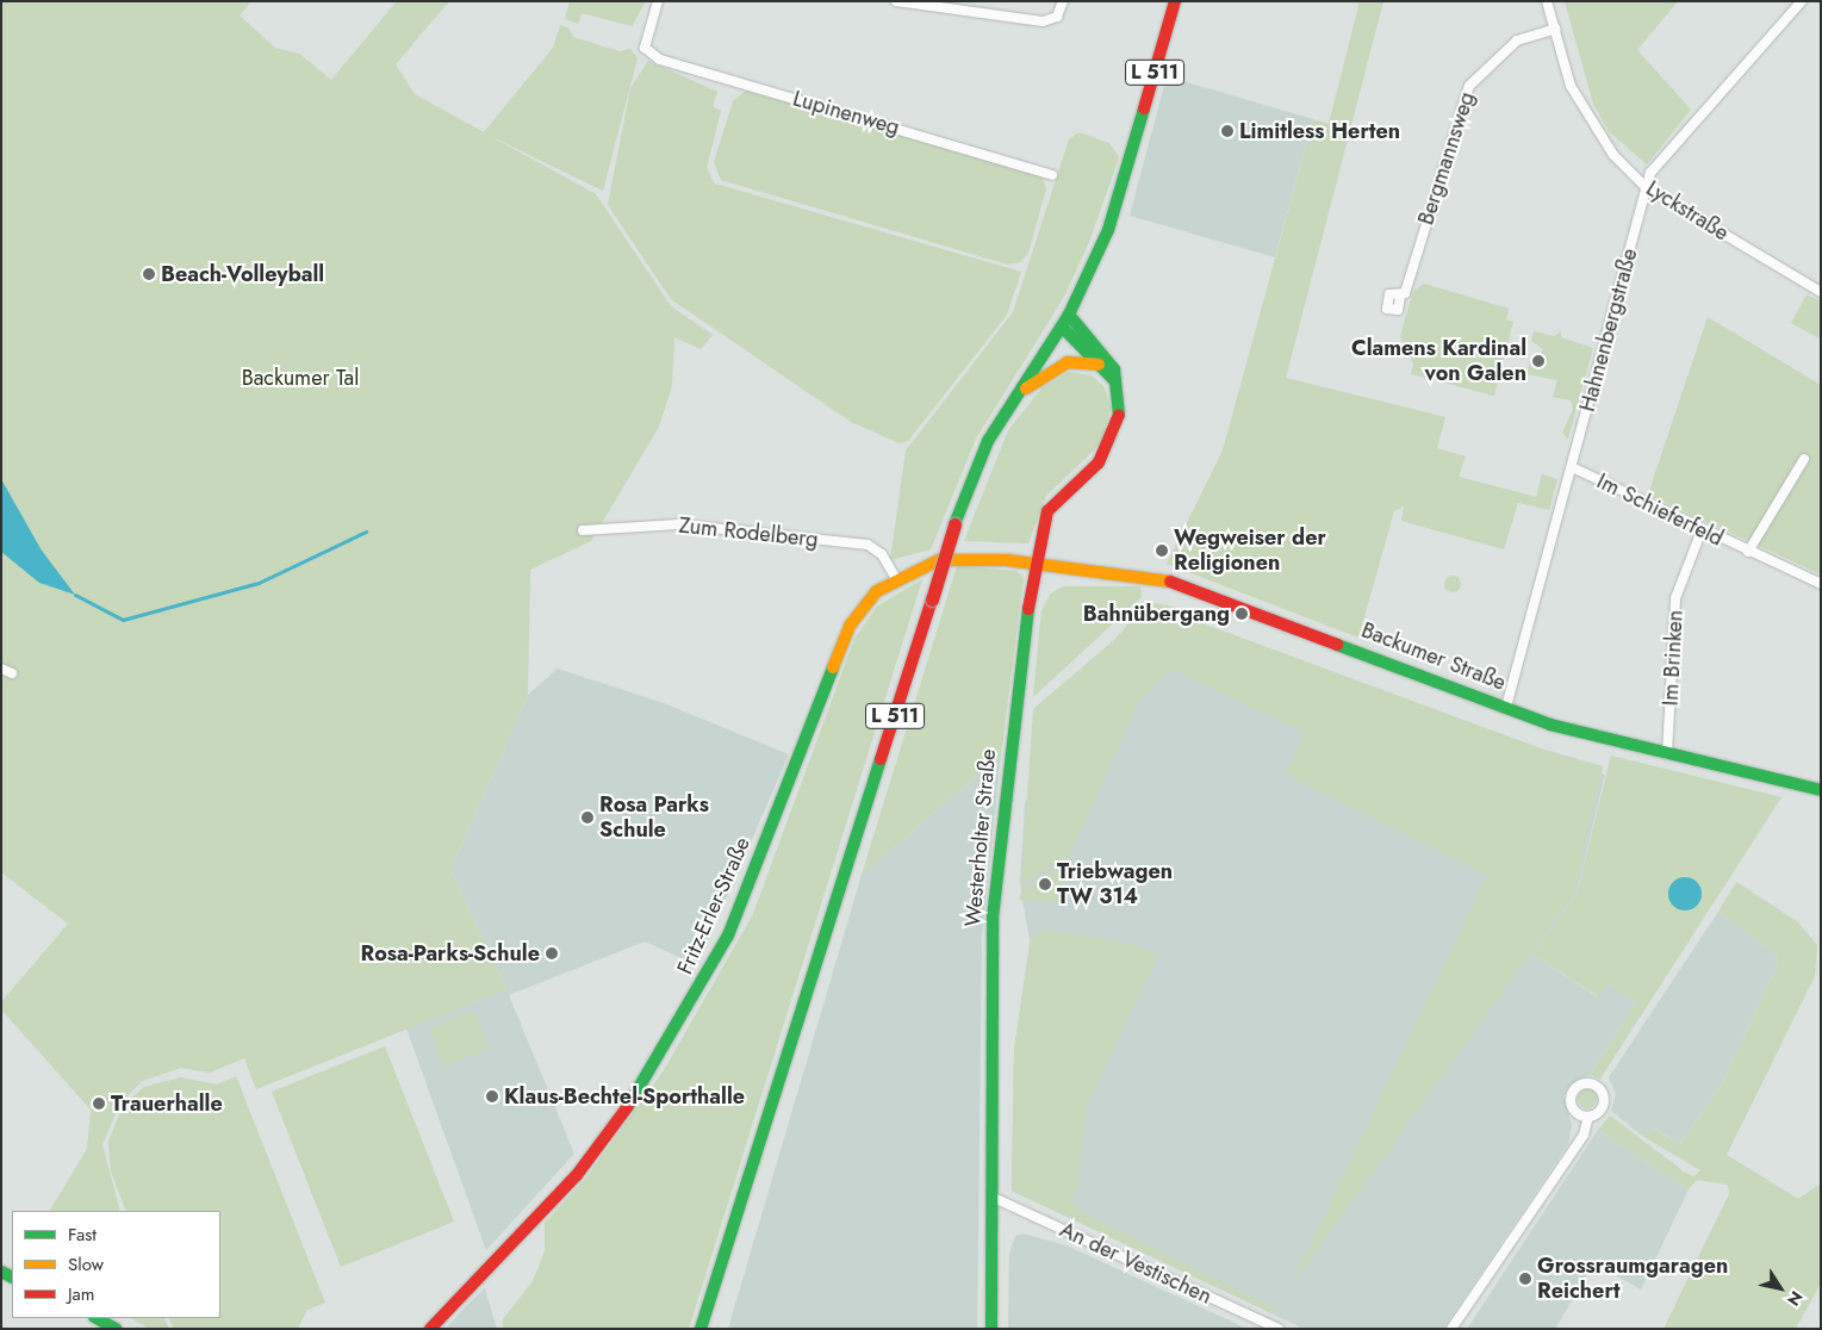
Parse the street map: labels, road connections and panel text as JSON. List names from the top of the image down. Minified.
{"streets":{"street":["L 511","Lupinenweg","Bergmannsweg","Lyckstraße","Hahnenbergstraße","Im Schieferfeld","Zum Rodelberg","Backumer Straße","Im Brinken","Westerholter Straße","Fritz-Erler-Straße","An der Vestischen"]},"crossings":[["L 511","Westerholter Straße"],["Bergmannsweg","Lyckstraße"],["Lyckstraße","Hahnenbergstraße"],["Hahnenbergstraße","Im Schieferfeld"],["Hahnenbergstraße","Backumer Straße"],["Im Schieferfeld","Im Brinken"],["Zum Rodelberg","Fritz-Erler-Straße"],["Backumer Straße","Im Brinken"],["Backumer Straße","Westerholter Straße"],["Backumer Straße","Fritz-Erler-Straße"],["Westerholter Straße","Fritz-Erler-Straße"],["Westerholter Straße","An der Vestischen"]],"parks":["Backumer Tal"],"places":["Limitless Herten","Beach-Volleyball","Clamens Kardinal von Galen","Wegweiser der Religionen","Bahnübergang","Rosa Parks Schule","Triebwagen TW 314","Rosa-Parks-Schule","Klaus-Bechtel-Sporthalle","Trauerhalle","Grossraumgaragen Reichert"],"legend":["Fast","Slow","Jam"],"north":"bottom right"}
